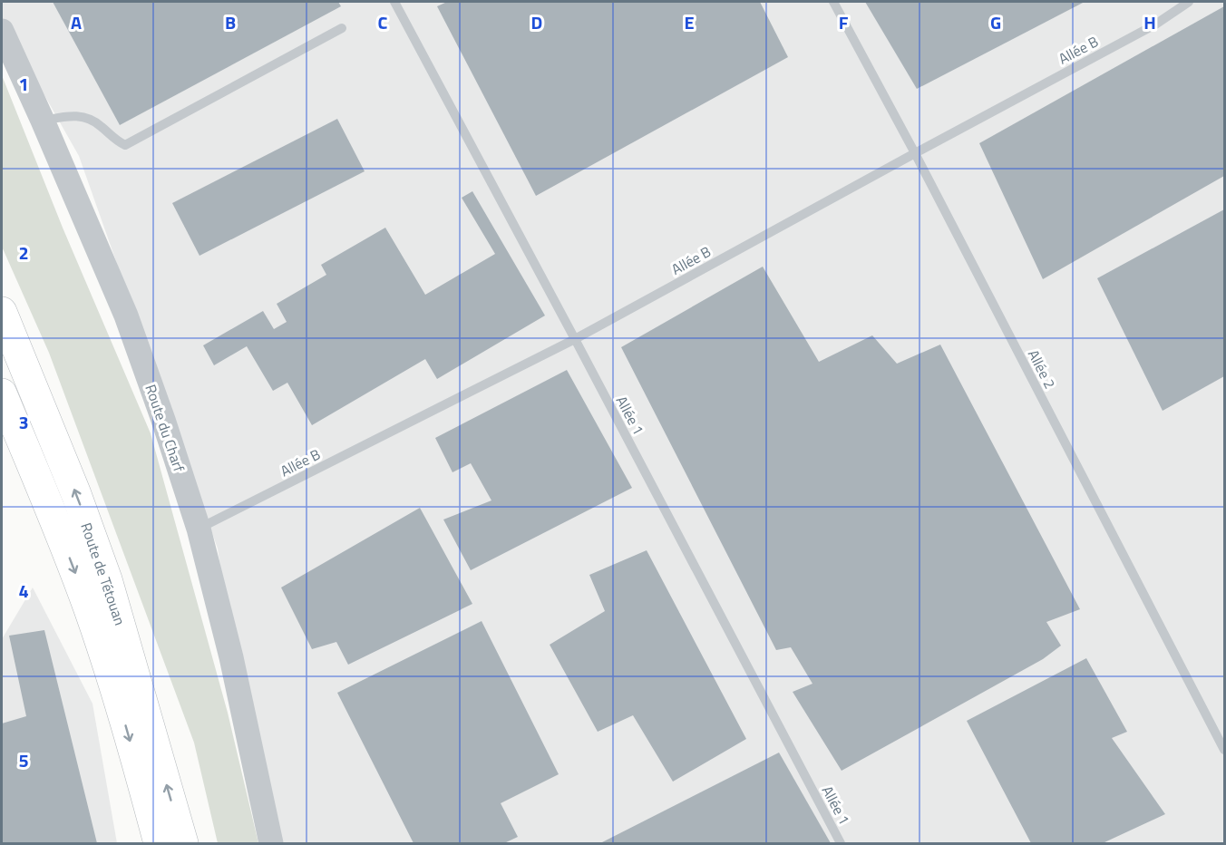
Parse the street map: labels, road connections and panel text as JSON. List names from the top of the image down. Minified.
{"streets":{"highway":["Route de Tétouan"],"street":["Route du Charf"],"lane":["Allée B","Allée 2","Allée 1"]},"crossings":[["Allée B","Allée 2"],["Allée B","Allée 1"],["Allée B","Route du Charf"]],"grid":{"columns":["A","B","C","D","E","F","G","H"],"rows":["1","2","3","4","5"]}}
